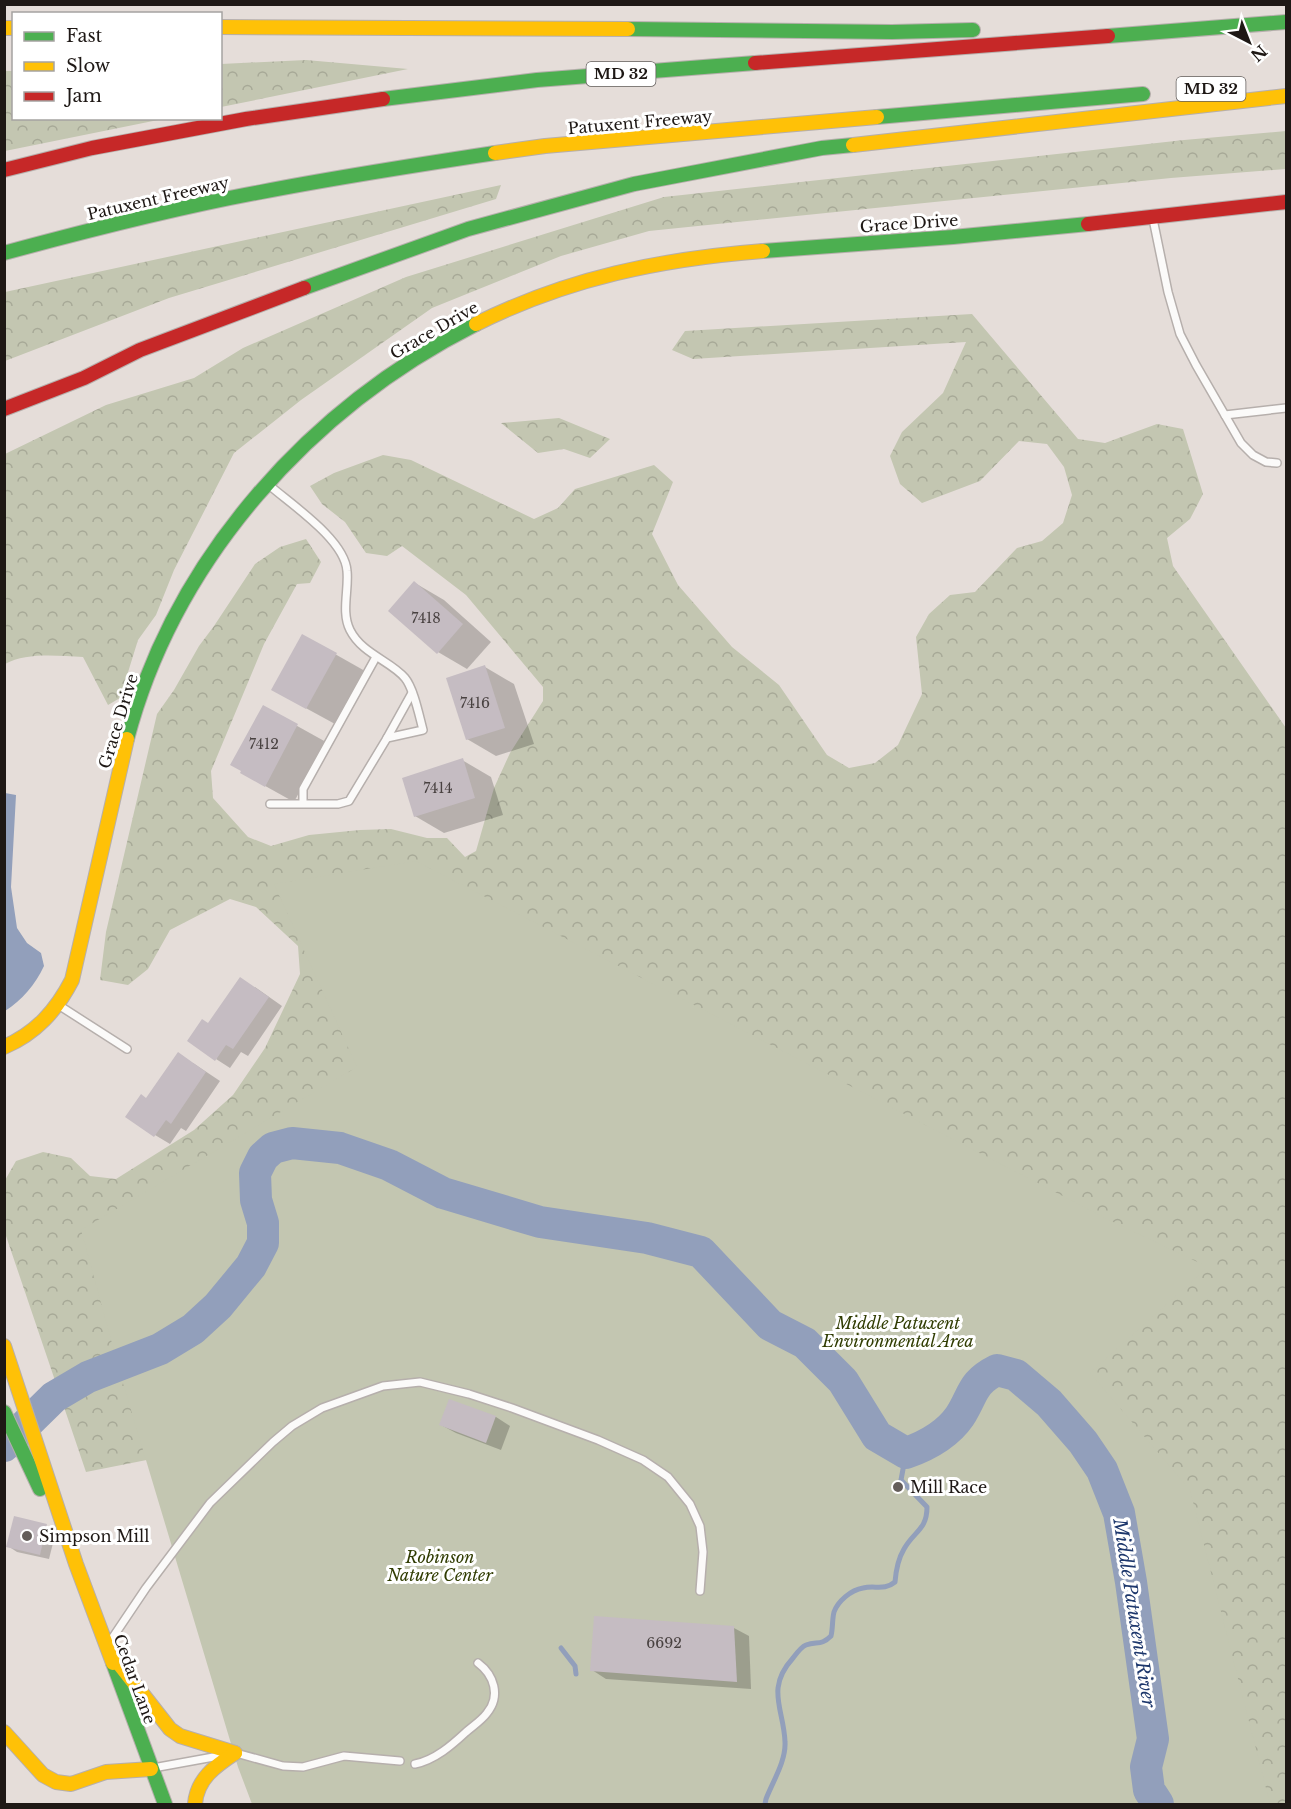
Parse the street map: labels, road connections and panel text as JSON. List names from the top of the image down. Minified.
{"streets":{"main road":["MD 32","Patuxent Freeway","Grace Drive","Cedar Lane"]},"water":["Middle Patuxent River"],"parks":["Middle Patuxent Environmental Area","Robinson Nature Center"],"places":["Mill Race","Simpson Mill"],"house_numbers":["7418","7416","7412","7414","6692"],"legend":["Fast","Slow","Jam"],"north":"bottom right"}
